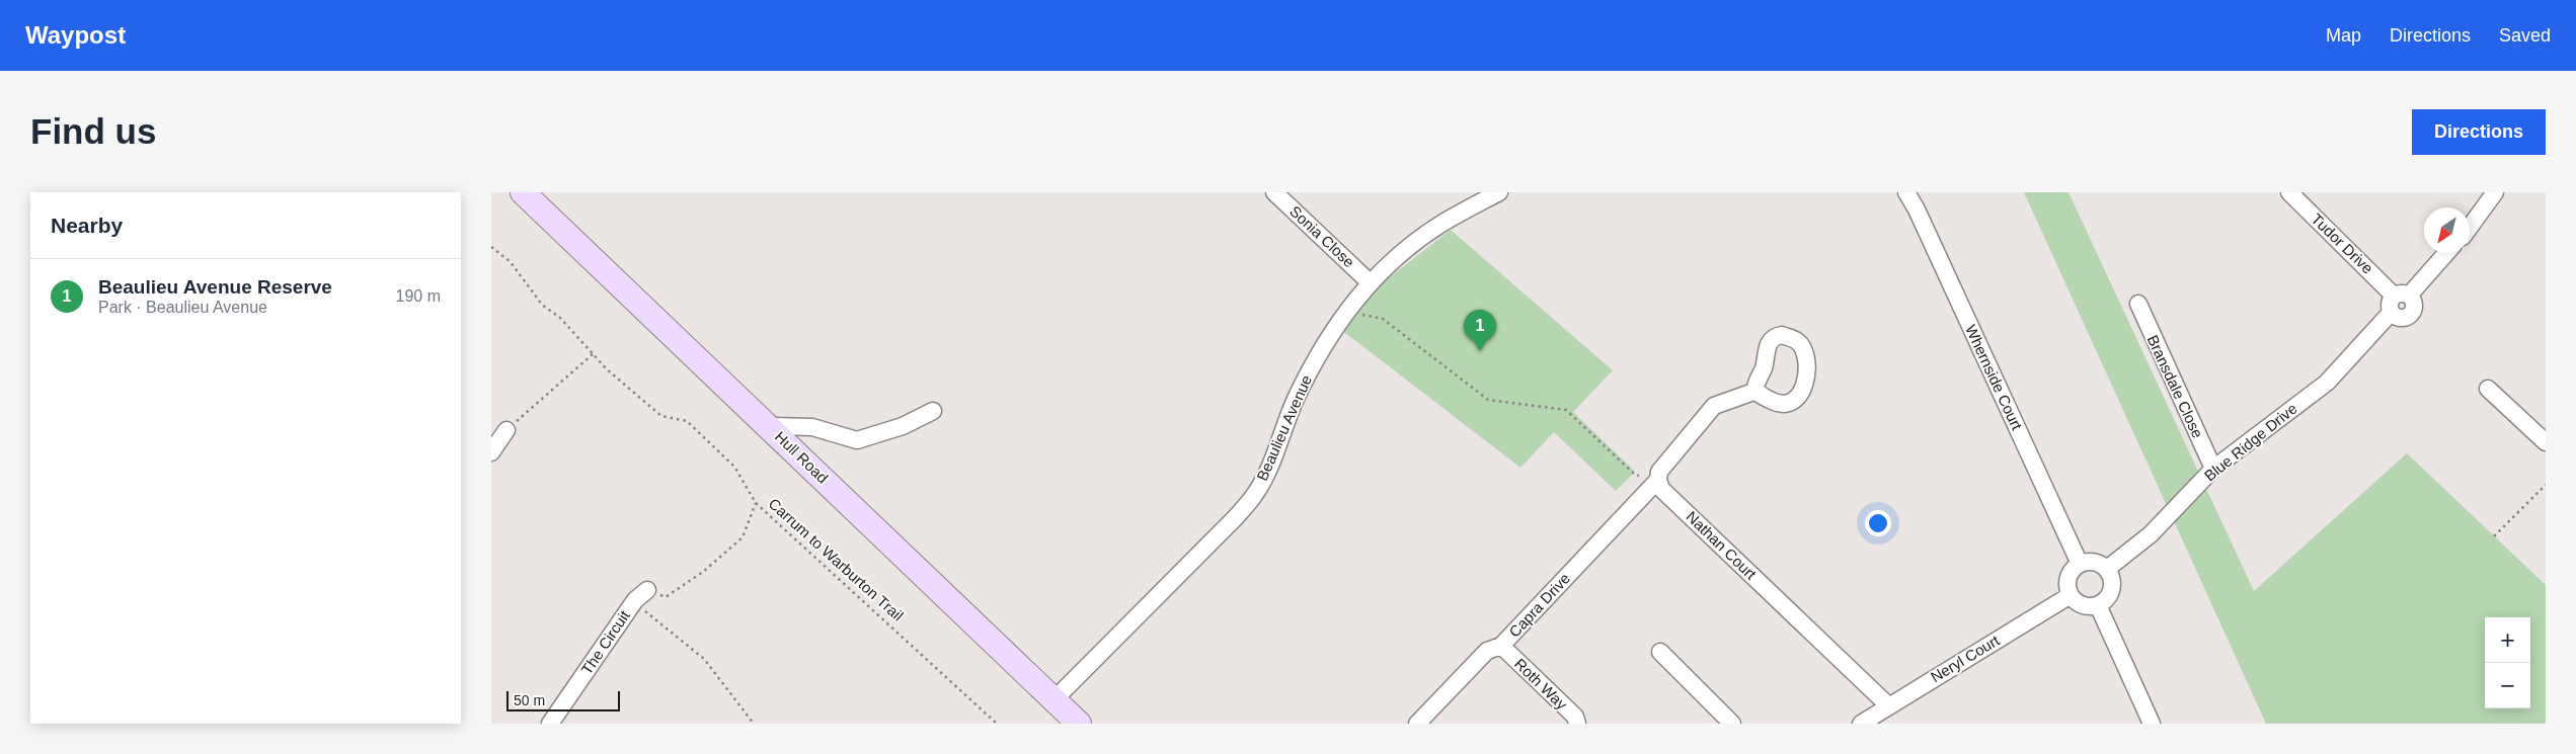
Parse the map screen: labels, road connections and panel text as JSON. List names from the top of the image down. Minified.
{"streets":{"main road":["Hull Road"],"street":["Sonia Close","Tudor Drive","Whernside Court","Bransdale Close","Beaulieu Avenue","Blue Ridge Drive","Nathan Court","Capra Drive","The Circuit","Neryl Court","Roth Way"],"path":["Carrum to Warburton Trail"]},"crossings":[["Sonia Close","Beaulieu Avenue"],["Tudor Drive","Blue Ridge Drive"],["Whernside Court","Blue Ridge Drive"],["Whernside Court","Neryl Court"],["Bransdale Close","Blue Ridge Drive"],["Beaulieu Avenue","Hull Road"],["Blue Ridge Drive","Neryl Court"],["Nathan Court","Capra Drive"],["Nathan Court","Neryl Court"],["Capra Drive","Roth Way"]],"scale_bar":"50 m","north":"bottom left","page":{"header":"Waypost","nav":["Map","Directions","Saved"],"buttons":"Directions","title":"Find us","heading":"Nearby","list":[{"mark":"1","name":"Beaulieu Avenue Reserve","note":"Park · Beaulieu Avenue","value":"190 m"}],"pins":"1","map_buttons":["+","−"],"scale":"50 m"}}
